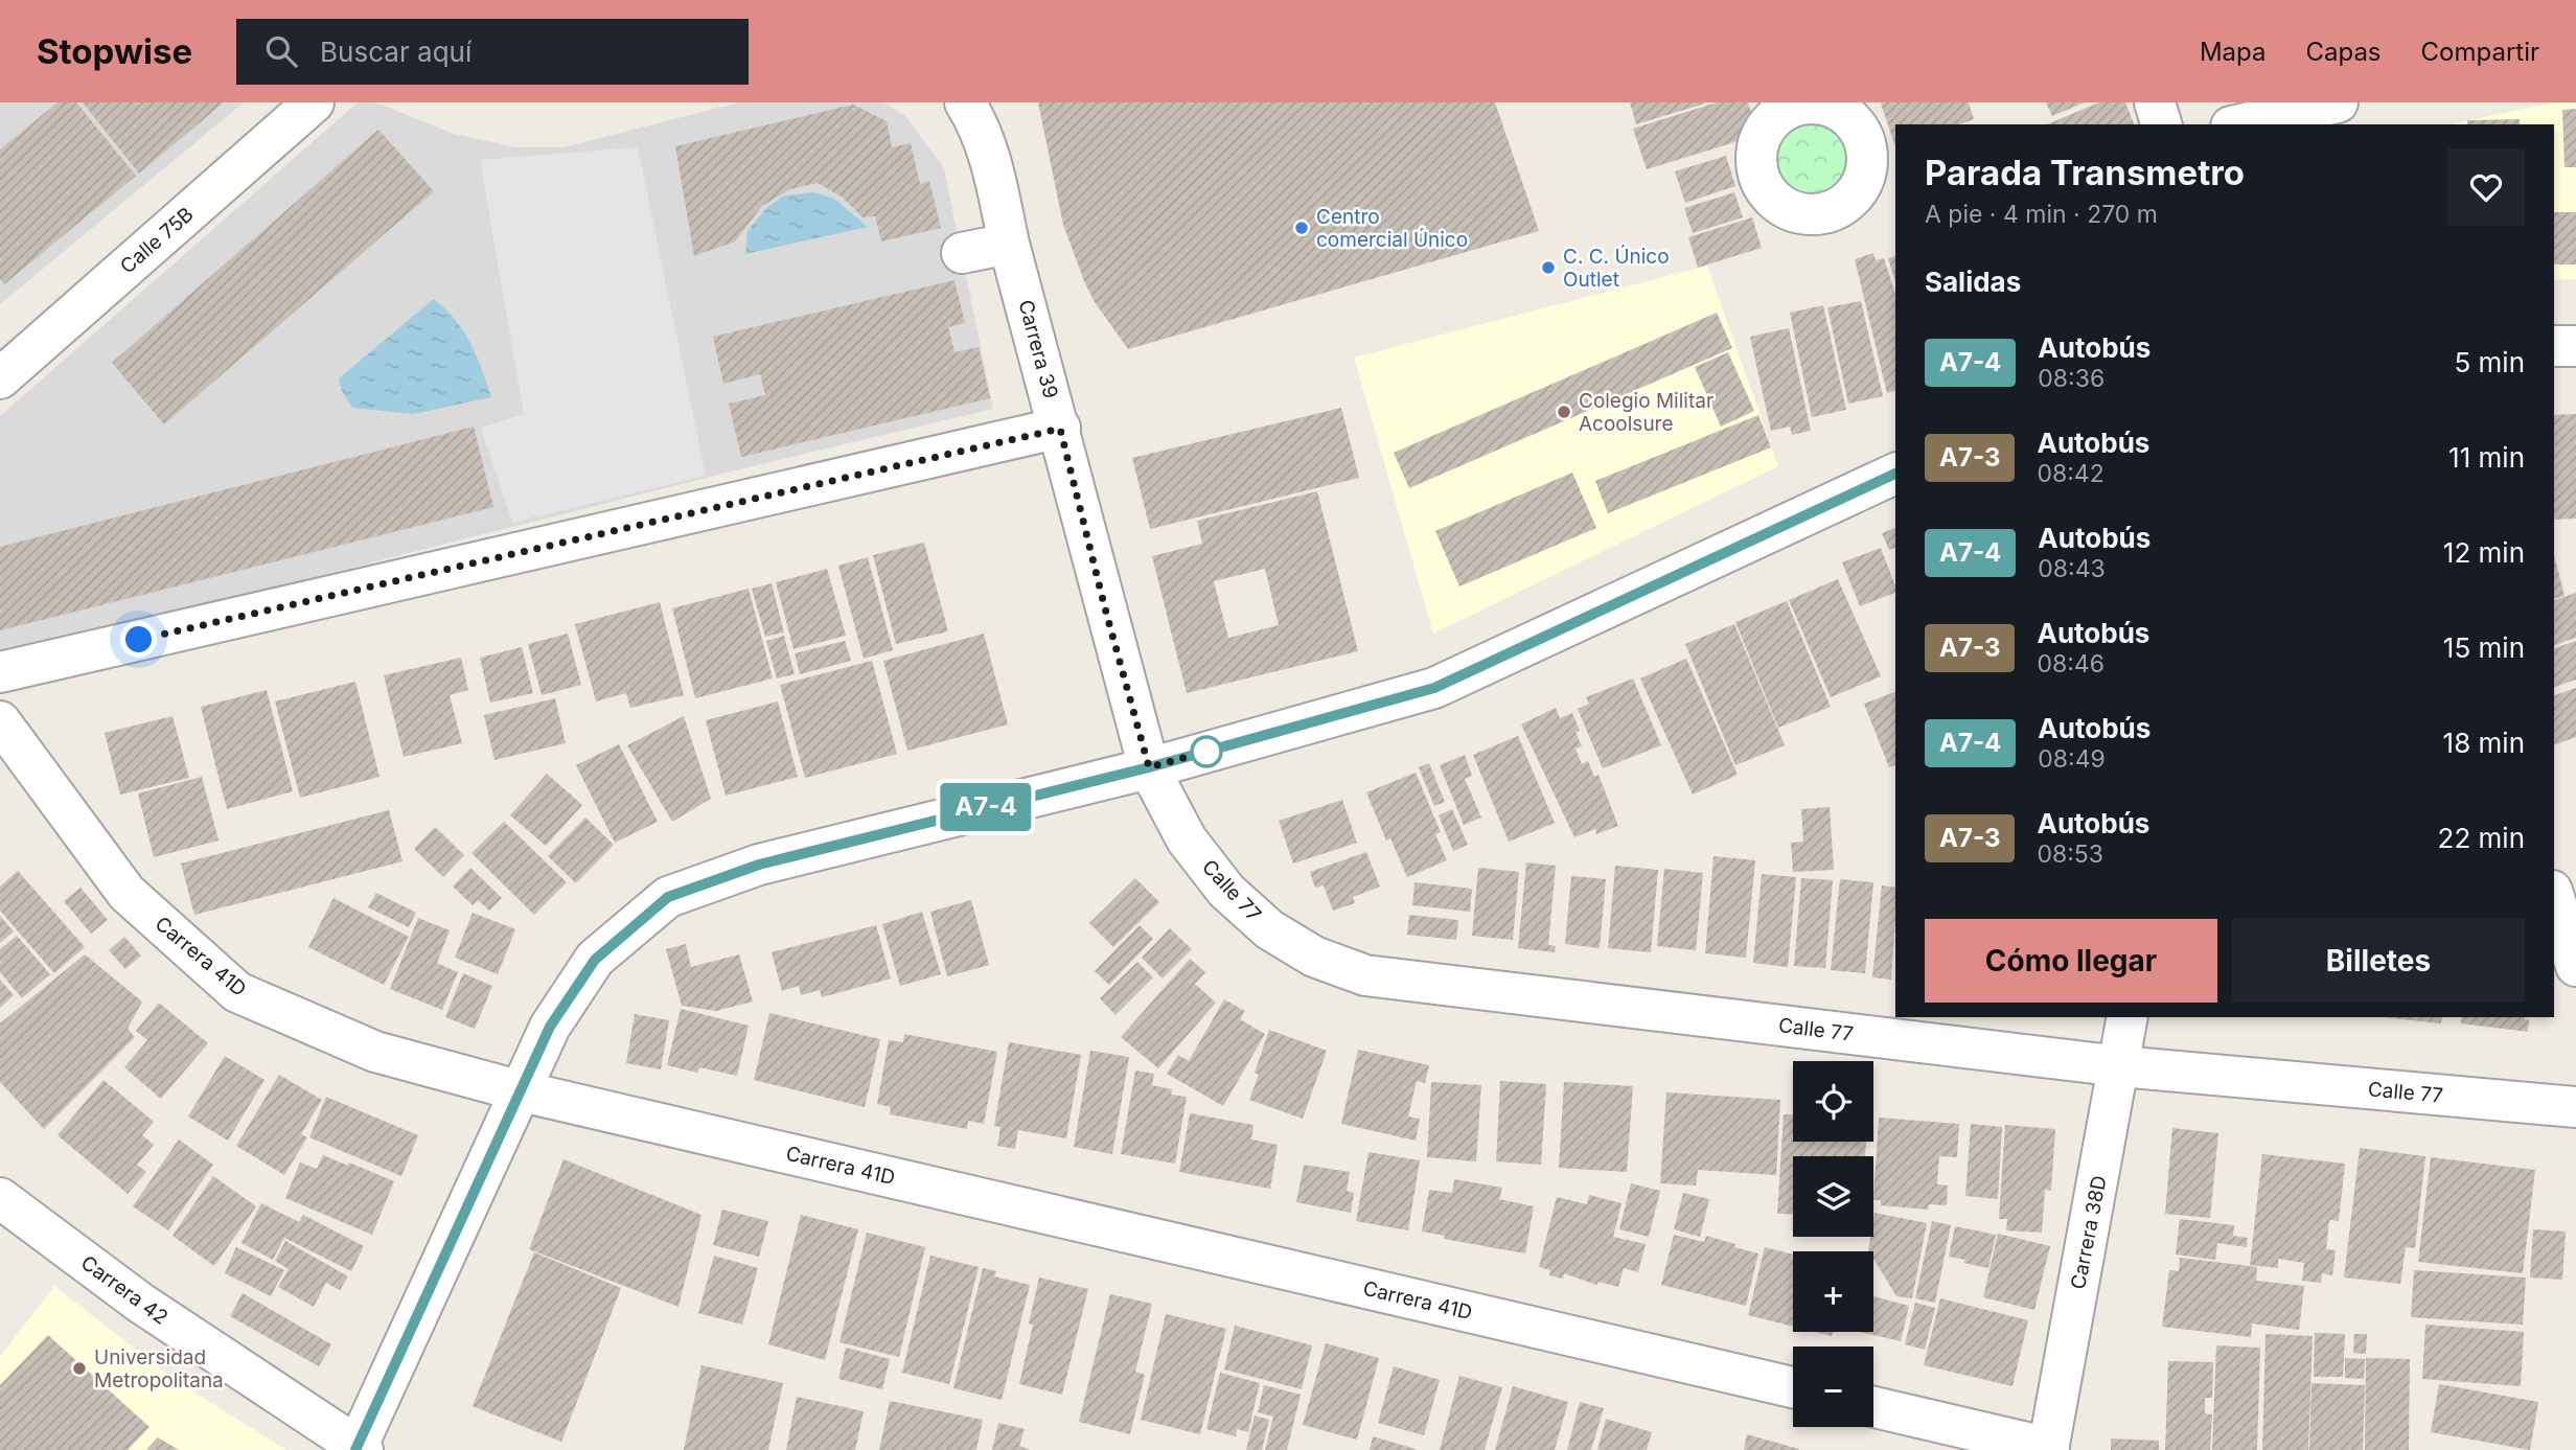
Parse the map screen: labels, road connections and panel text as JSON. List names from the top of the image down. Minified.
{"streets":{"street":["Calle 75B","Carrera 39","Calle 77","Carrera 41D","Carrera 38D","Carrera 42"]},"crossings":[["Carrera 39","Calle 77"],["Calle 77","Carrera 38D"]],"places":["Centro comercial Único","C. C. Único Outlet","Colegio Militar Acoolsure","Universidad Metropolitana"],"lines":["bus line A7-4"],"page":{"header":"Stopwise","search":"Buscar aquí","nav":["Mapa","Capas","Compartir"],"on_map":"A7-4","heading":[["Parada Transmetro","A pie · 4 min · 270 m"],"Salidas"],"list":[{"mark":"A7-4","name":"Autobús","note":"08:36","value":"5 min"},{"mark":"A7-3","name":"Autobús","note":"08:42","value":"11 min"},{"mark":"A7-4","name":"Autobús","note":"08:43","value":"12 min"},{"mark":"A7-3","name":"Autobús","note":"08:46","value":"15 min"},{"mark":"A7-4","name":"Autobús","note":"08:49","value":"18 min"},{"mark":"A7-3","name":"Autobús","note":"08:53","value":"22 min"}],"buttons":["Cómo llegar","Billetes"],"map_buttons":["+","−"]}}
